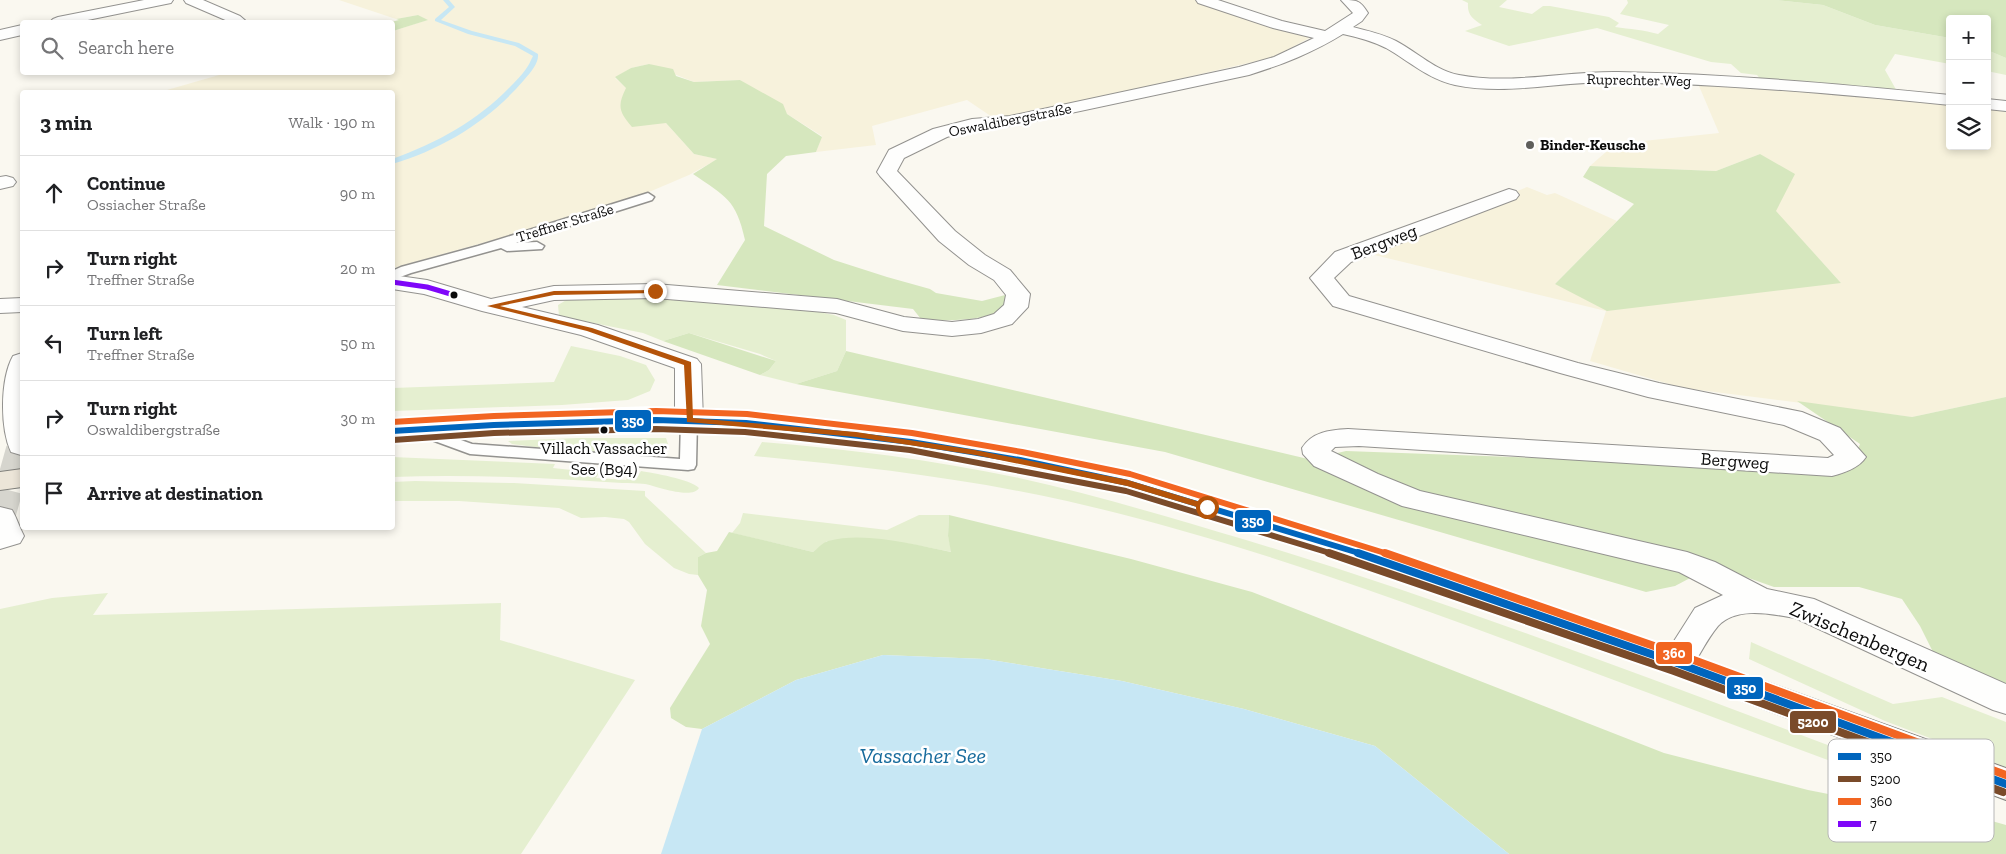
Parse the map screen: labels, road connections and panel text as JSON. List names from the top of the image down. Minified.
{"streets":{"street":["Ruprechter Weg","Oswaldibergstraße","Bergweg","Zwischenbergen"],"lane":["Treffner Straße"]},"crossings":[["Ruprechter Weg","Oswaldibergstraße"],["Bergweg","Zwischenbergen"]],"water":["Vassacher See"],"places":["Binder-Keusche","Villach Vassacher See (B94)"],"lines":["transit line 7","transit line 360","transit line 350","transit line 5200"],"legend":["350","5200","360","7"],"page":{"map_buttons":["+","−"],"search":"Search here","heading":["3 min","Walk · 190 m"],"list":[["Continue","Ossiacher Straße","90 m"],["Turn right","Treffner Straße","20 m"],["Turn left","Treffner Straße","50 m"],["Turn right","Oswaldibergstraße","30 m"],"Arrive at destination"]}}
